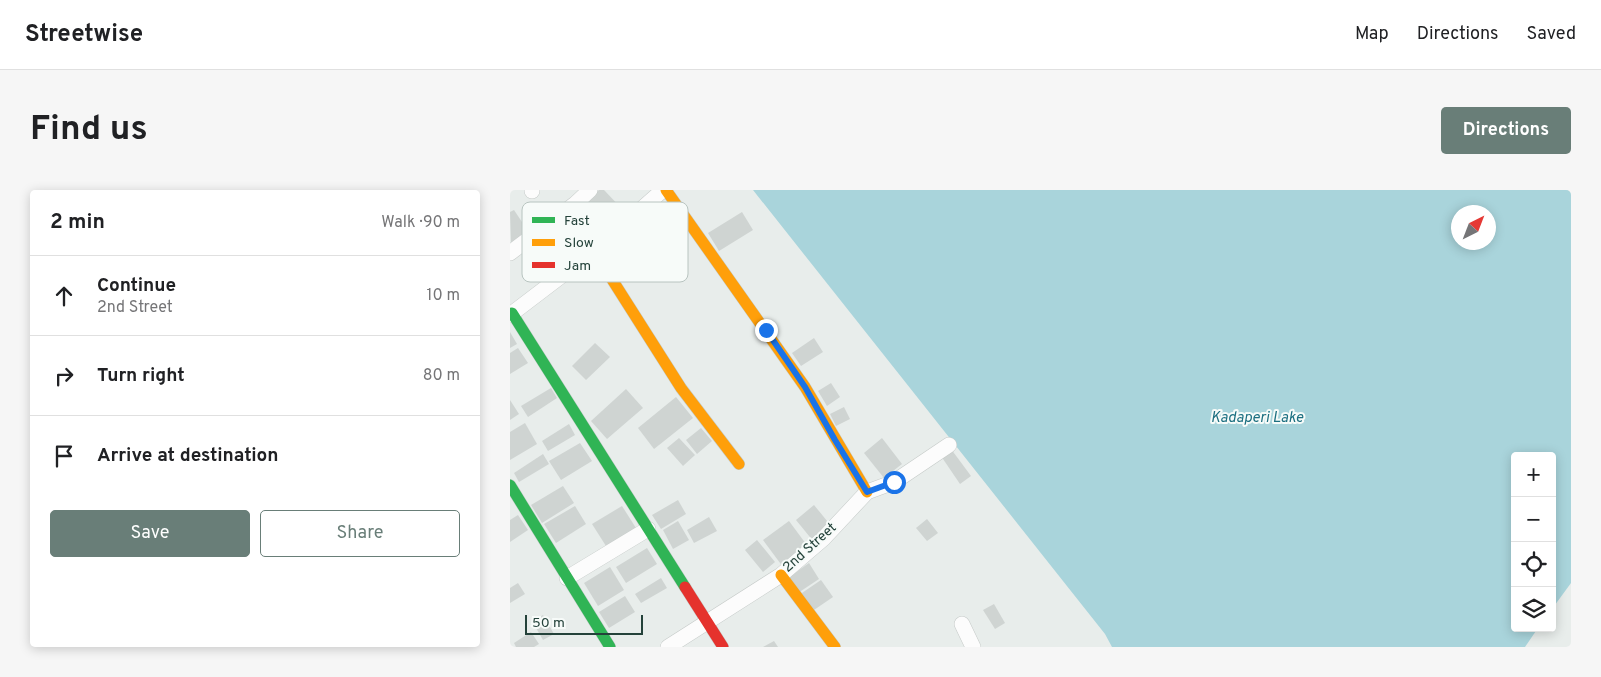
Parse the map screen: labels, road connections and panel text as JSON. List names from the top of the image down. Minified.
{"streets":{"street":["2nd Street"]},"water":["Kadaperi Lake"],"legend":["Fast","Slow","Jam"],"scale_bar":"50 m","north":"top right","page":{"header":"Streetwise","nav":["Map","Directions","Saved"],"buttons":["Directions",["Save","Share"]],"title":"Find us","heading":["2 min","Walk · 90 m"],"list":[["Continue","2nd Street","10 m"],["Turn right","80 m"],"Arrive at destination"],"map_buttons":["+","−"],"scale":"50 m"}}
